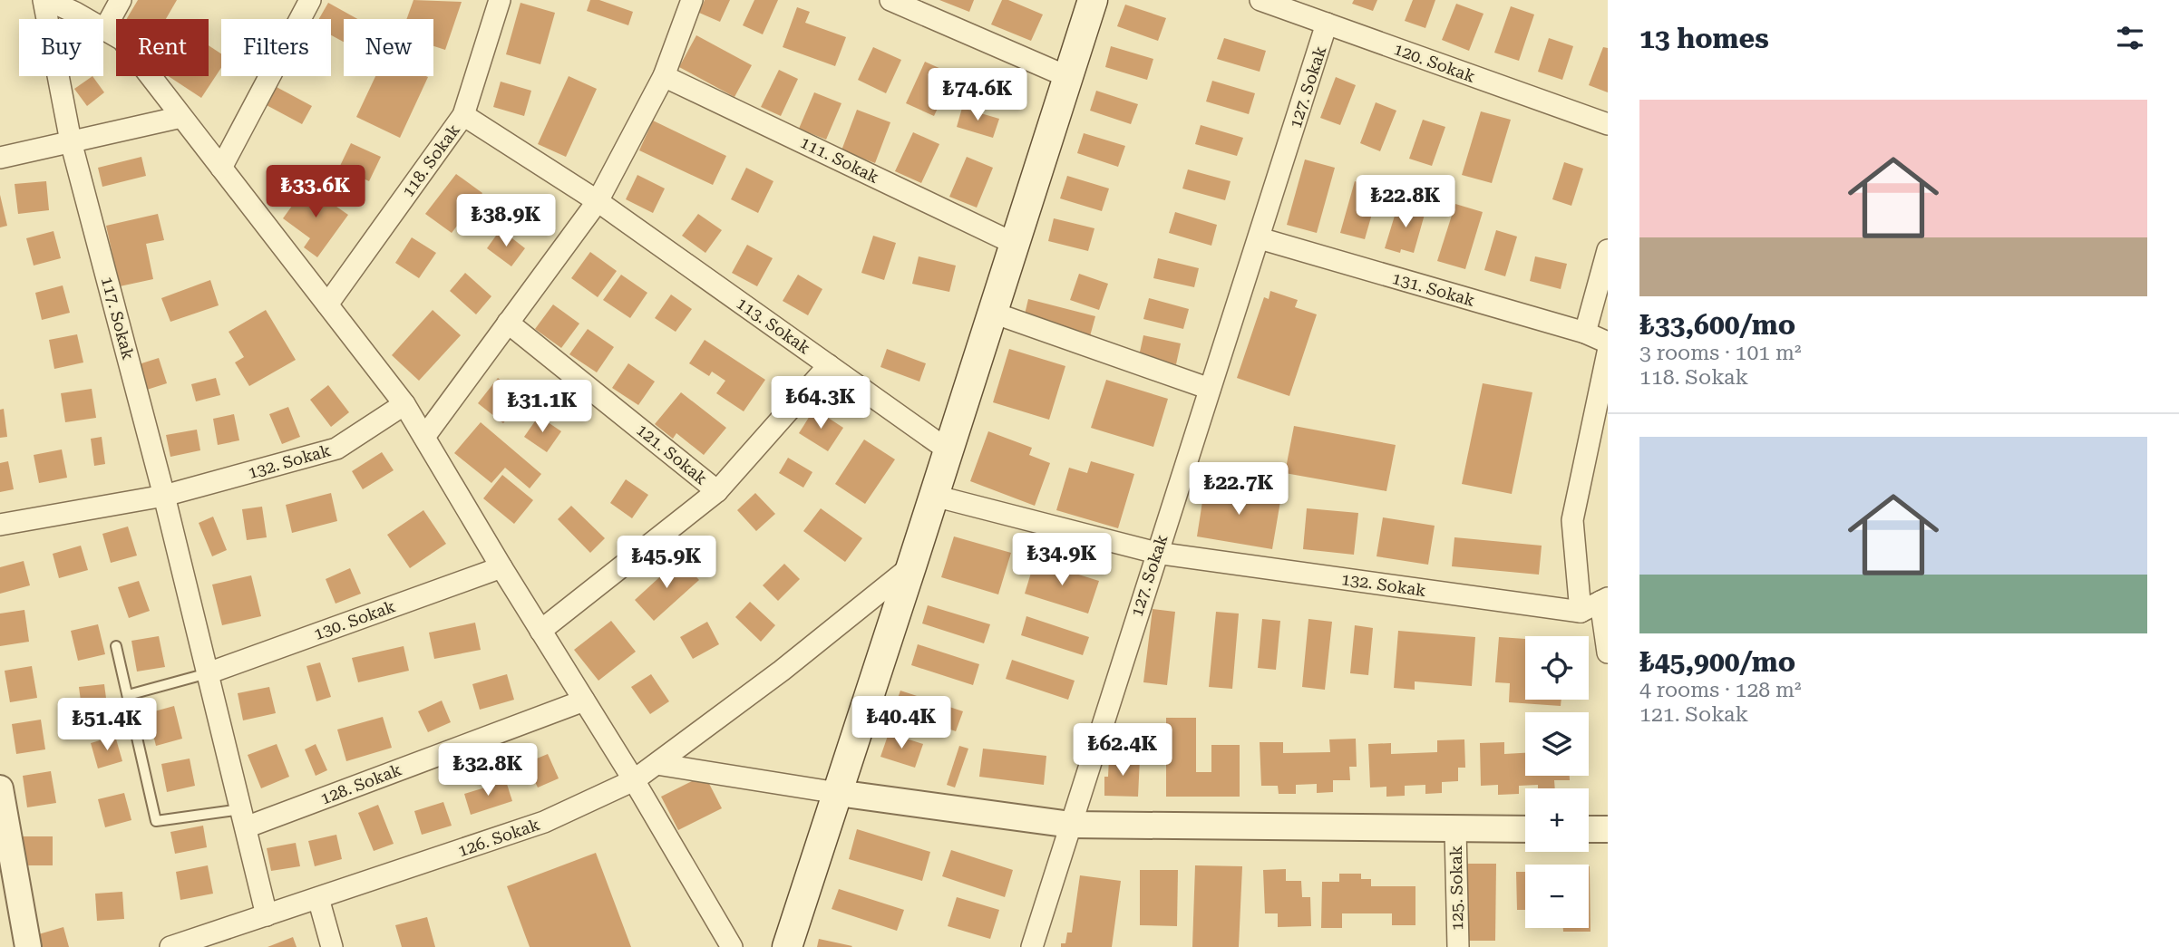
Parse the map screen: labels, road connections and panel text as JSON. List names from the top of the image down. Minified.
{"streets":{"street":["120. Sokak","127. Sokak","111. Sokak","118. Sokak","131. Sokak","117. Sokak","113. Sokak","121. Sokak","132. Sokak","130. Sokak","128. Sokak","126. Sokak","125. Sokak"]},"crossings":[["120. Sokak","127. Sokak"],["127. Sokak","131. Sokak"],["127. Sokak","132. Sokak"],["118. Sokak","113. Sokak"],["117. Sokak","132. Sokak"],["117. Sokak","130. Sokak"],["117. Sokak","128. Sokak"],["117. Sokak","126. Sokak"]],"page":{"heading":"13 homes","chip":["Buy","Rent","Filters","New"],"price":["₺74.6K","₺33.6K","₺22.8K","₺38.9K","₺64.3K","₺31.1K","₺22.7K","₺34.9K","₺45.9K","₺40.4K","₺51.4K","₺62.4K","₺32.8K"],"list":[{"name":"₺33,600/mo","note":"3 rooms · 101 m² · 118. Sokak"},{"name":"₺45,900/mo","note":"4 rooms · 128 m² · 121. Sokak"}],"map_buttons":["+","−"]}}
